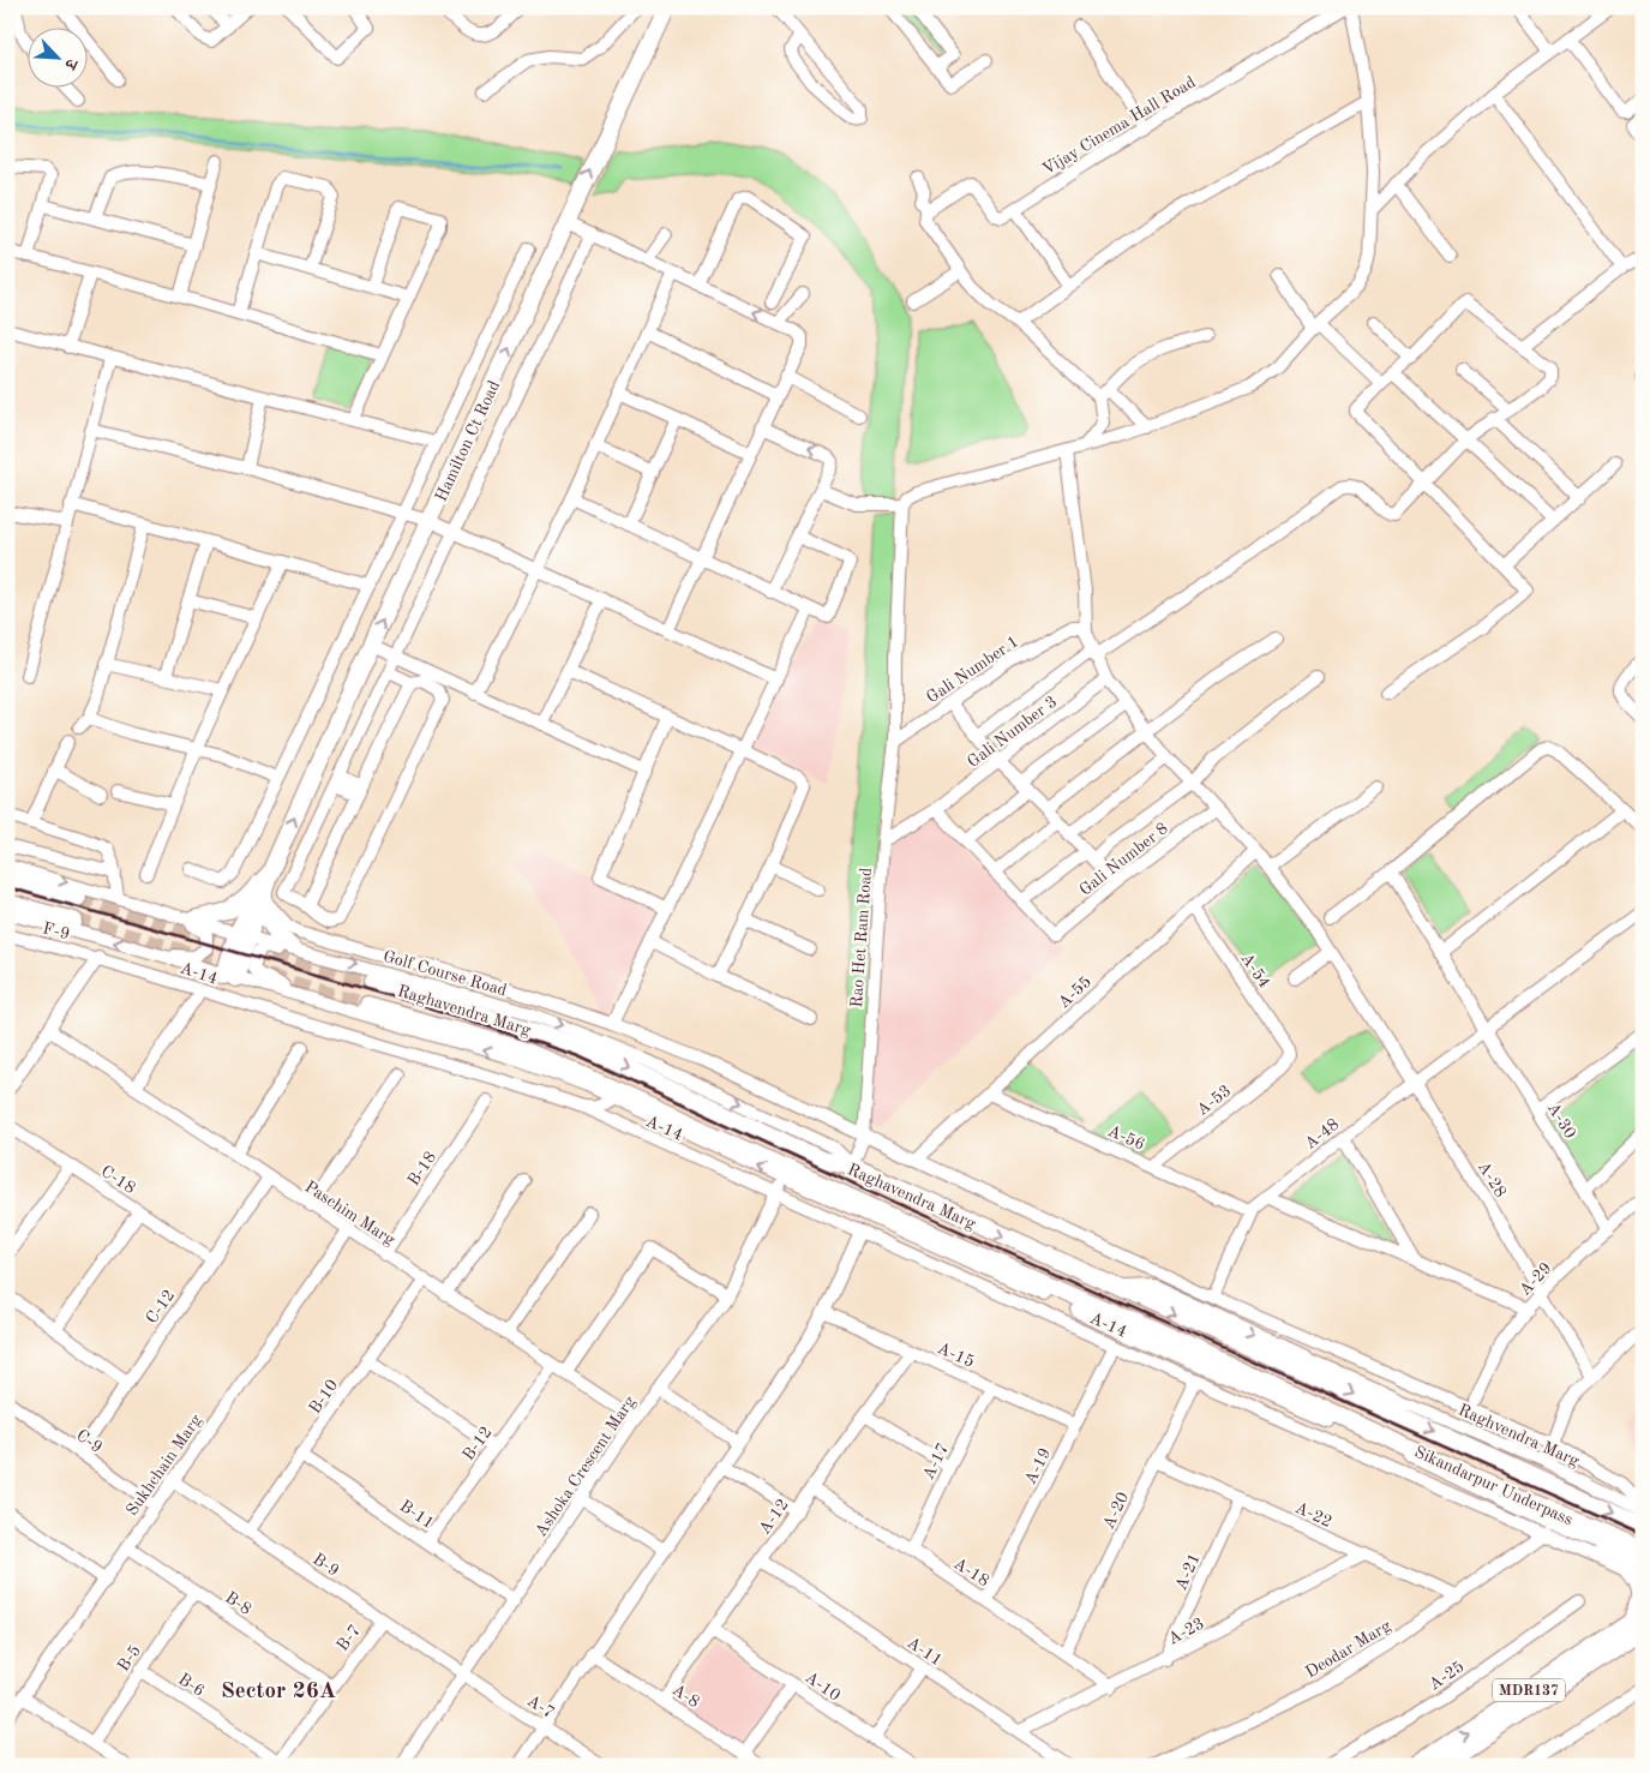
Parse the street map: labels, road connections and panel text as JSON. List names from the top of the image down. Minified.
{"streets":{"main road":["Hamilton Ct Road","Raghavendra Marg","Sikandarpur Underpass","MDR137"],"street":["Vijay Cinema Hall Road","Gali Number 1","Gali Number 3","Gali Number 8","F-9","Rao Het Ram Road","A-54","A-14","Golf Course Road","A-55","A-53","A-30","A-48","A-56","B-18","C-18","A-28","Paschim Marg","A-29","C-12","A-15","B-10","Raghvendra Marg","C-9","B-12","A-17","Sukhchain Marg","Ashoka Crescent Marg","A-19","A-20","B-11","A-22","A-12","B-9","A-18","A-21","B-8","A-23","B-7","Deodar Marg","A-11","B-5","A-25","B-6","A-10","A-8","A-7"]},"crossings":[["Hamilton Ct Road","Golf Course Road"],["Gali Number 1","Rao Het Ram Road"],["Gali Number 1","A-28"],["Gali Number 3","Rao Het Ram Road"],["Gali Number 3","A-28"],["Gali Number 8","A-28"],["F-9","A-14"],["Rao Het Ram Road","Golf Course Road"],["Rao Het Ram Road","Raghavendra Marg"],["A-54","A-55"],["A-54","A-53"],["A-14","Ashoka Crescent Marg"],["A-14","A-19"],["A-14","A-20"],["A-14","Deodar Marg"],["Golf Course Road","Raghavendra Marg"],["A-55","A-56"],["A-55","A-28"],["Raghavendra Marg","Raghvendra Marg"],["Raghavendra Marg","Sikandarpur Underpass"],["A-53","A-56"],["A-30","A-48"],["A-30","A-29"],["A-48","A-56"],["A-48","A-28"],["B-18","Paschim Marg"],["C-18","C-12"],["A-28","A-29"],["Paschim Marg","C-12"],["Paschim Marg","B-10"],["Paschim Marg","B-12"],["Paschim Marg","Sukhchain Marg"],["Paschim Marg","Ashoka Crescent Marg"],["C-12","C-9"],["A-15","A-17"],["A-15","A-19"],["A-15","A-12"],["B-10","B-11"],["B-10","B-9"],["Raghvendra Marg","Sikandarpur Underpass"],["C-9","Sukhchain Marg"],["B-12","B-11"],["A-17","A-18"],["Sukhchain Marg","B-9"],["Sukhchain Marg","B-8"],["Ashoka Crescent Marg","B-11"],["Ashoka Crescent Marg","B-9"],["Ashoka Crescent Marg","A-7"],["A-19","A-18"],["A-20","A-22"],["A-20","A-18"],["A-22","A-21"],["A-22","A-23"],["A-22","Deodar Marg"],["A-12","A-18"],["A-12","A-11"],["A-12","A-10"],["A-12","A-8"],["B-9","B-7"],["B-9","A-7"],["A-18","A-23"],["A-21","A-23"],["B-8","B-7"],["B-8","B-5"],["A-23","A-11"],["B-7","B-6"],["B-5","B-6"]],"one_way":["Hamilton Ct Road"],"districts":["Sector 26A"],"north":"bottom right"}
